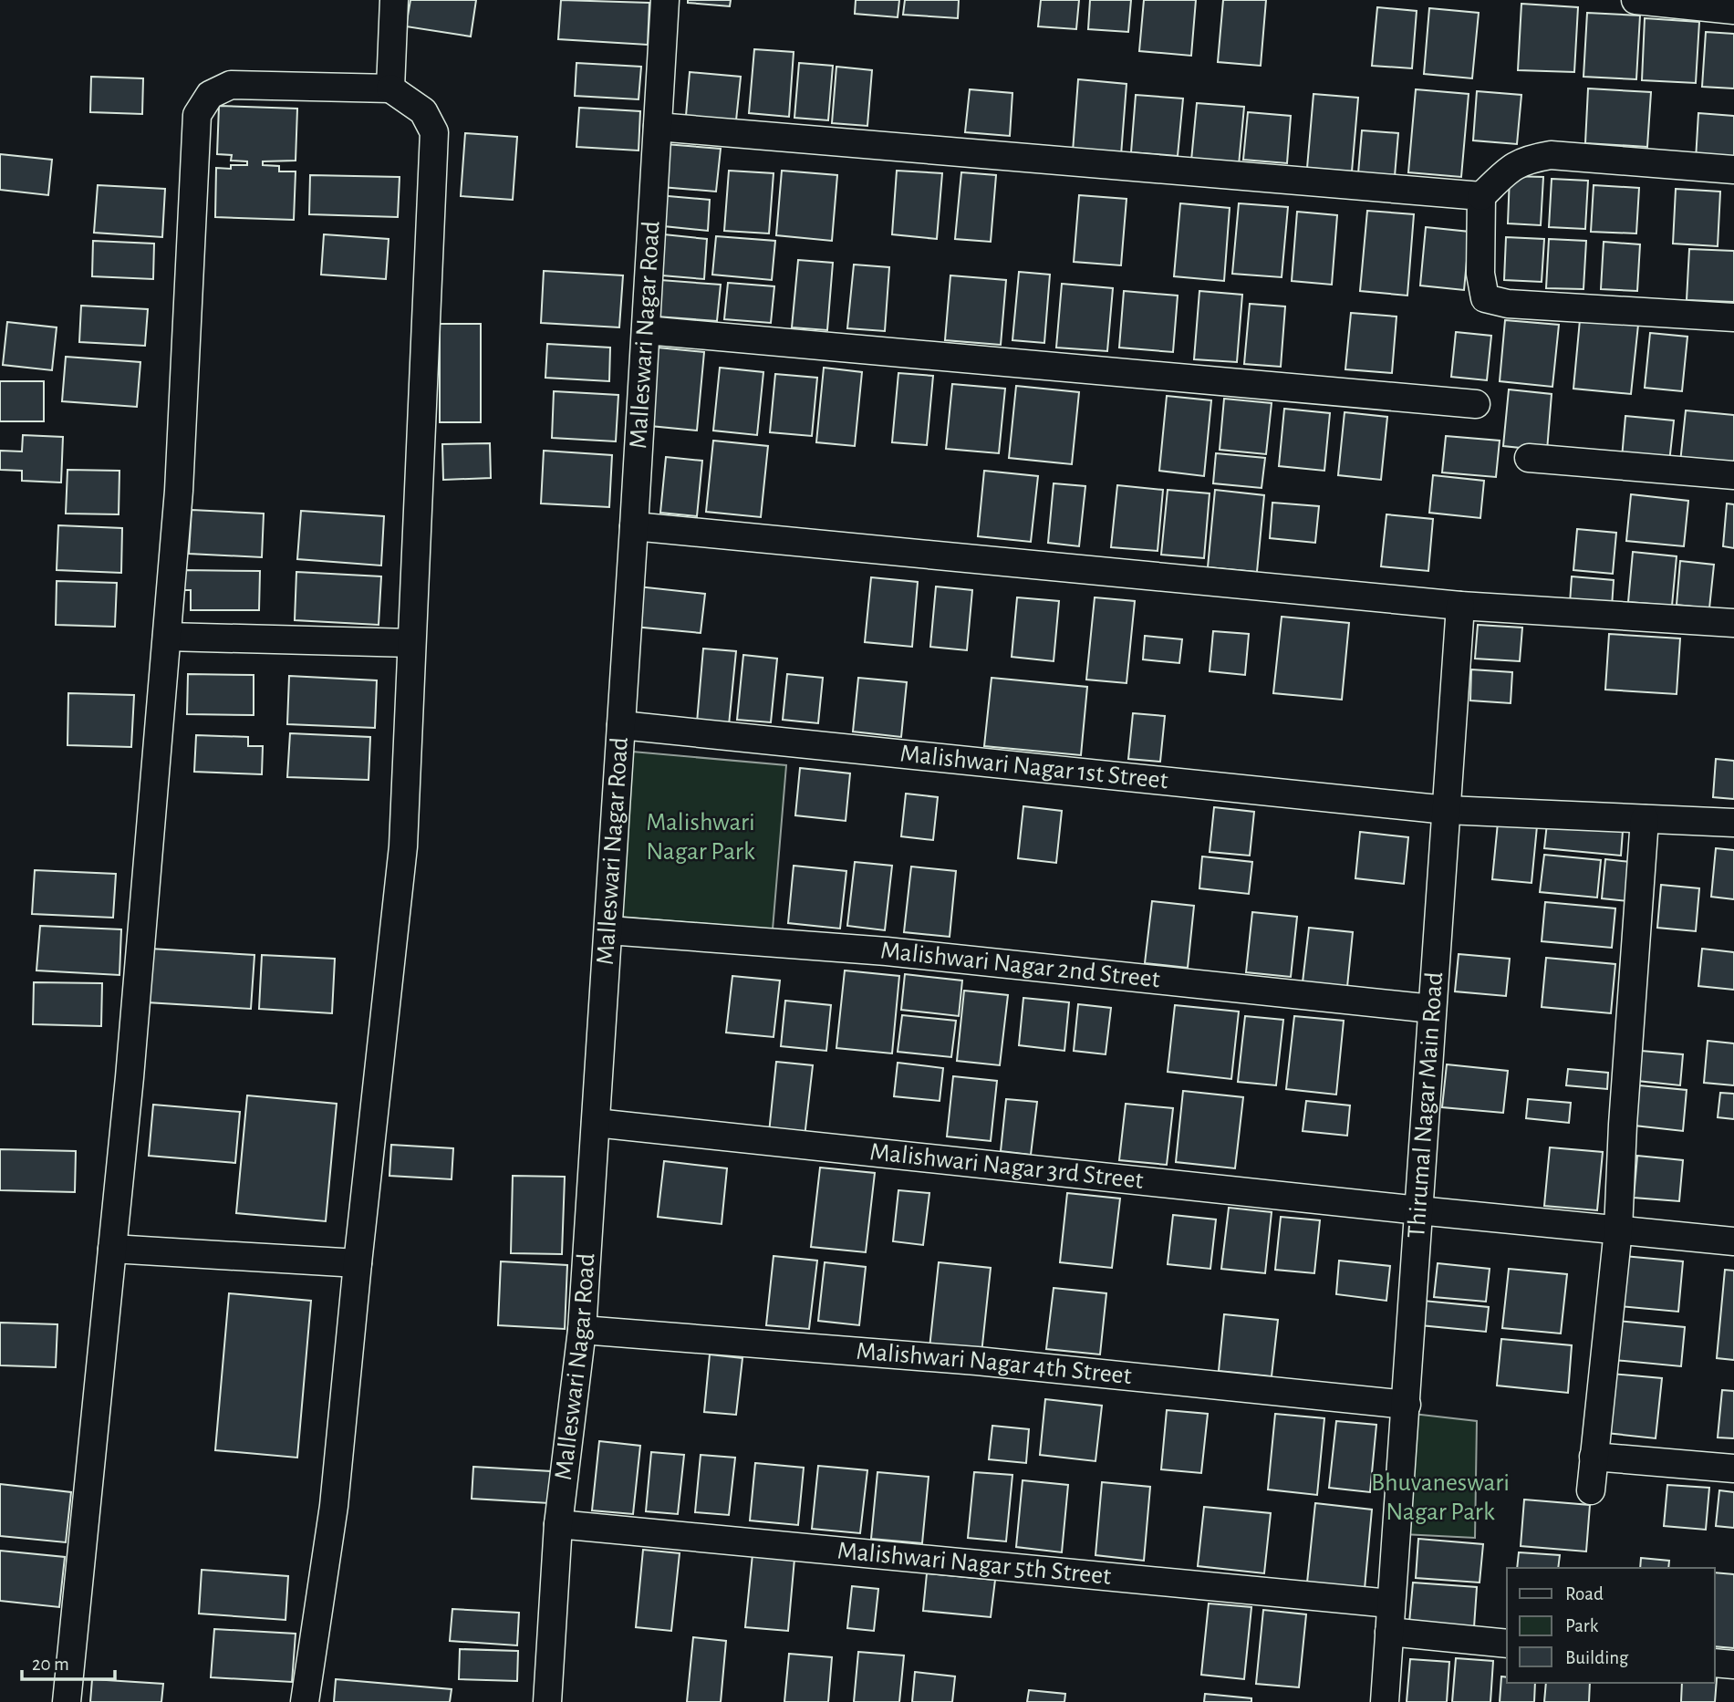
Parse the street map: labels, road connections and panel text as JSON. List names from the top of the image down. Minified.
{"streets":{"street":["Malleswari Nagar Road","Malishwari Nagar 1st Street","Malishwari Nagar 2nd Street","Thirumal Nagar Main Road","Malishwari Nagar 3rd Street","Malishwari Nagar 4th Street","Malishwari Nagar 5th Street"]},"crossings":[["Malleswari Nagar Road","Malishwari Nagar 1st Street"],["Malleswari Nagar Road","Malishwari Nagar 2nd Street"],["Malleswari Nagar Road","Malishwari Nagar 3rd Street"],["Malleswari Nagar Road","Malishwari Nagar 4th Street"],["Malleswari Nagar Road","Malishwari Nagar 5th Street"],["Malishwari Nagar 1st Street","Thirumal Nagar Main Road"],["Malishwari Nagar 2nd Street","Thirumal Nagar Main Road"],["Thirumal Nagar Main Road","Malishwari Nagar 3rd Street"],["Thirumal Nagar Main Road","Malishwari Nagar 4th Street"],["Thirumal Nagar Main Road","Malishwari Nagar 5th Street"]],"parks":["Malishwari Nagar Park","Bhuvaneswari Nagar Park"],"legend":["Road","Park","Building"],"scale_bar":"20 m"}
